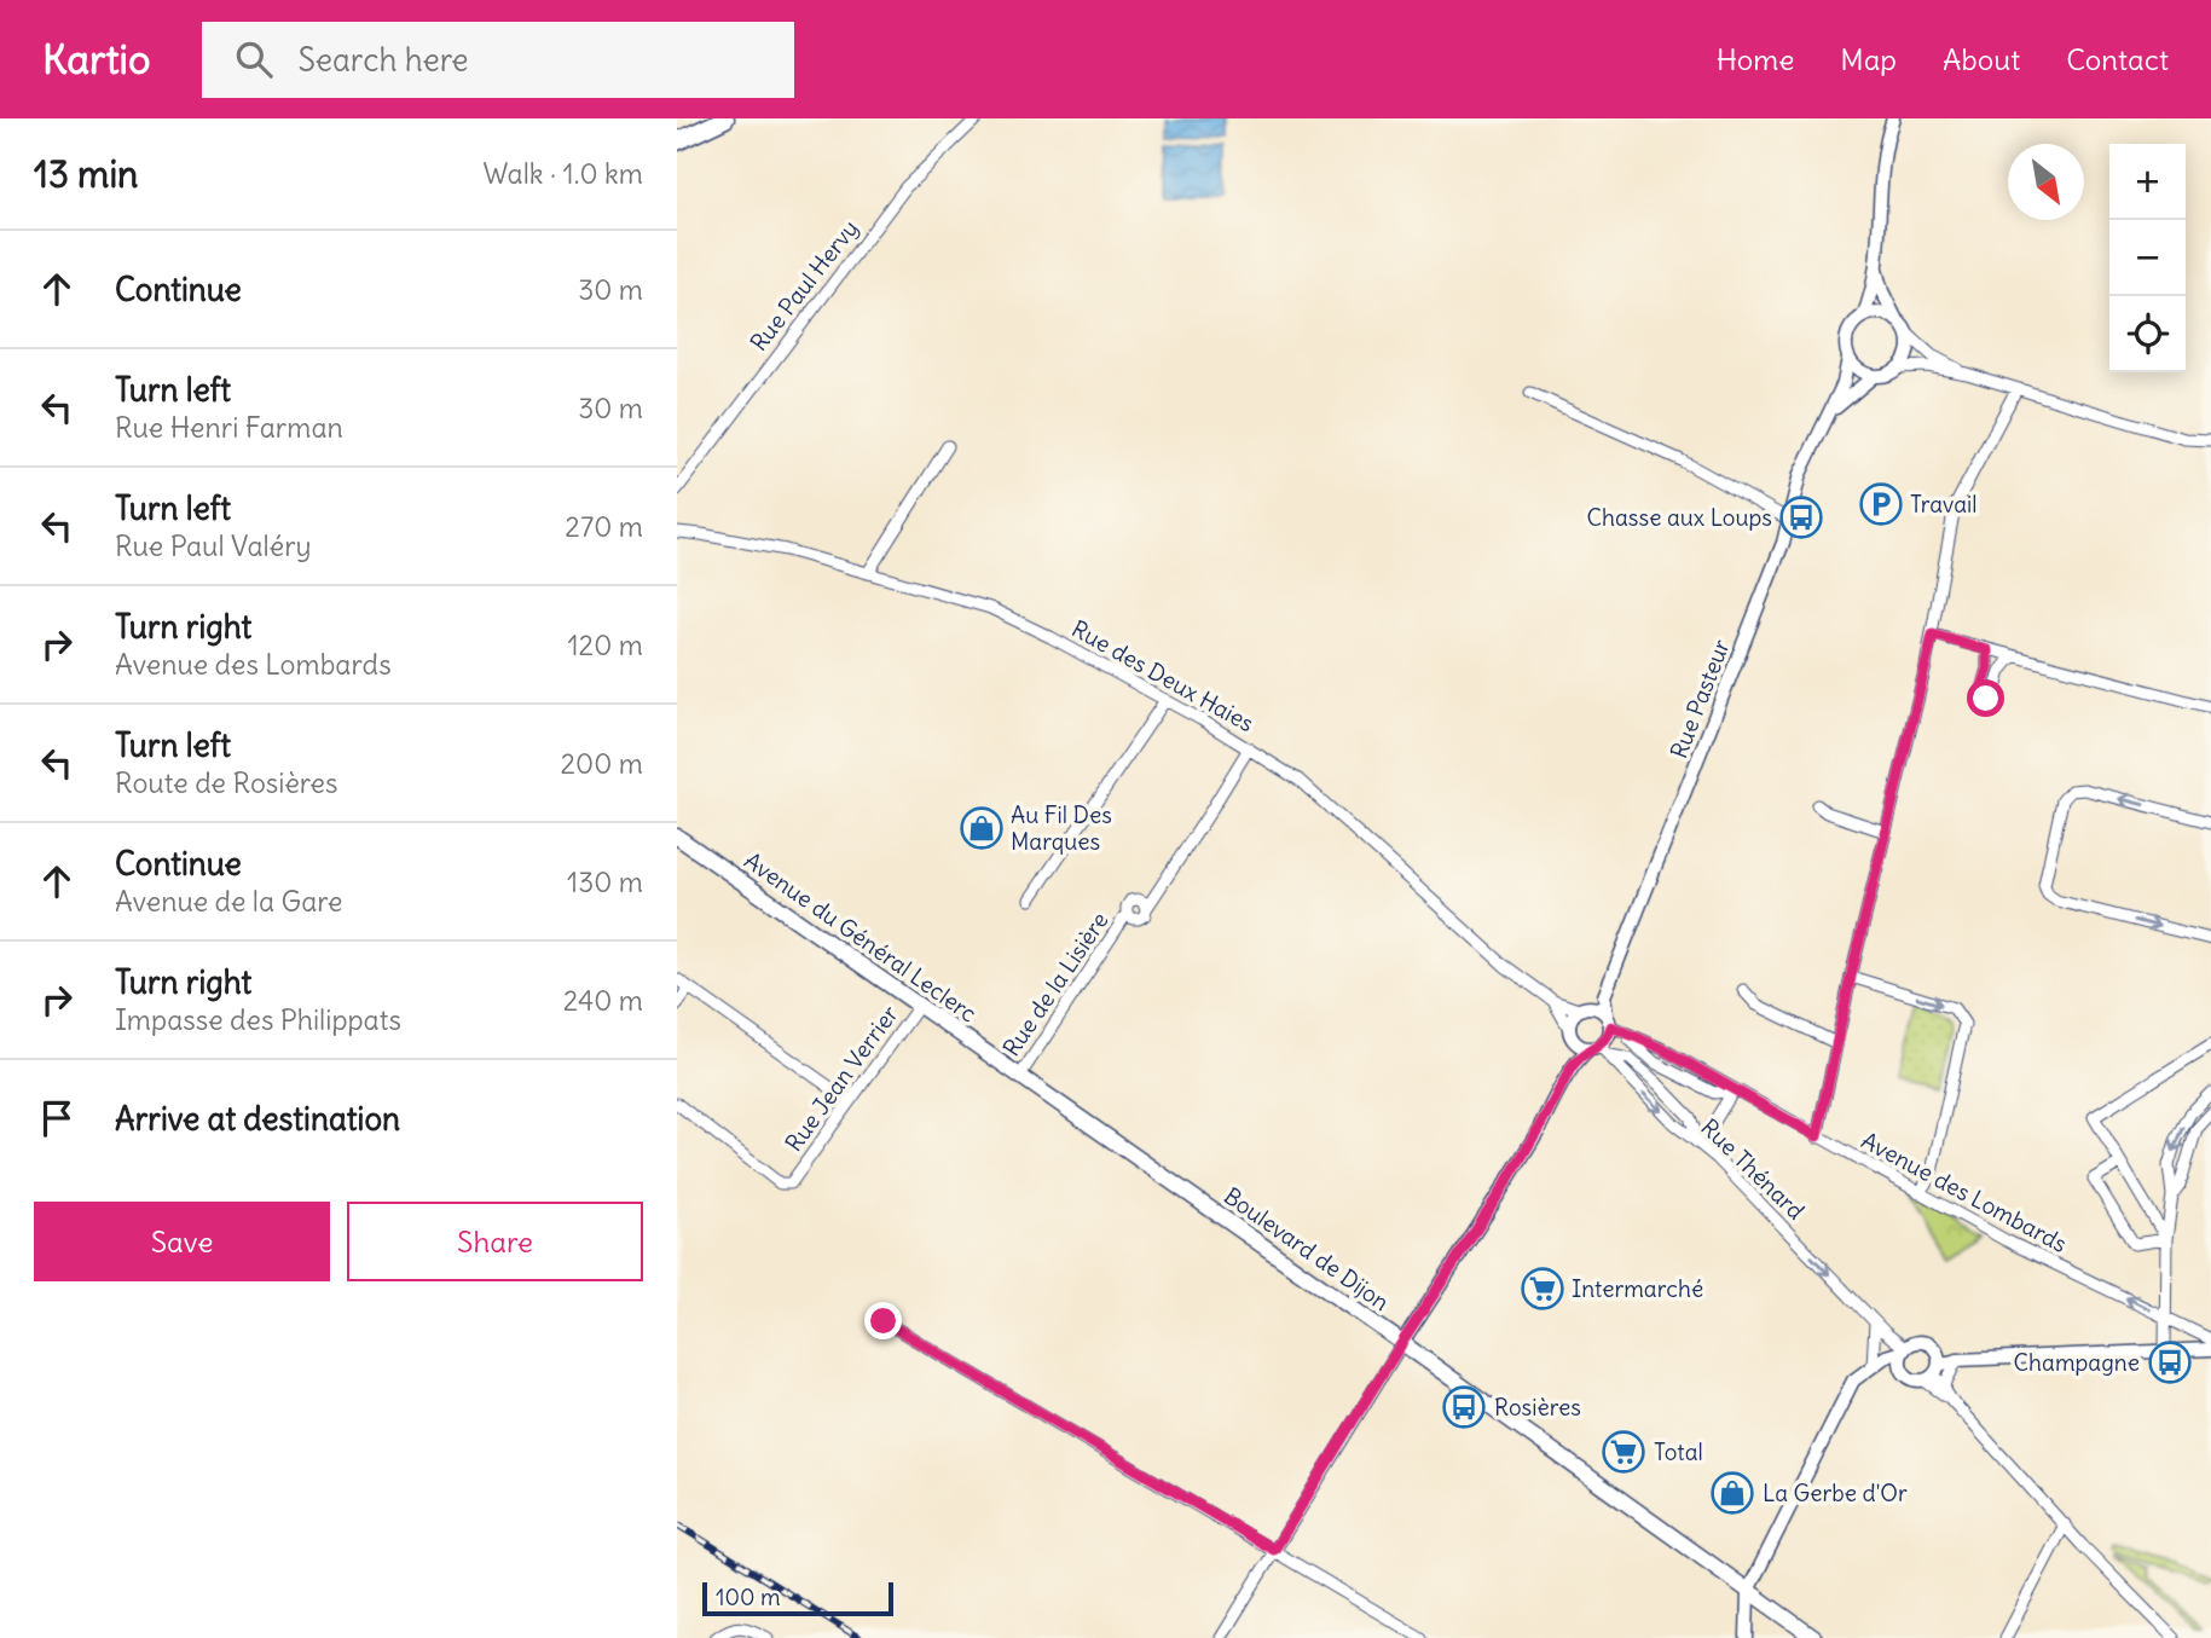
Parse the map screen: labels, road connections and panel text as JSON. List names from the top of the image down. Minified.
{"streets":{"main road":["Avenue du Général Leclerc","Boulevard de Dijon"],"street":["Rue Paul Hervy","Rue des Deux Haies","Rue Pasteur","Rue de la Lisière","Rue Jean Verrier","Rue Thénard","Avenue des Lombards"]},"crossings":[["Rue des Deux Haies","Rue Pasteur"],["Rue des Deux Haies","Rue de la Lisière"],["Rue des Deux Haies","Rue Thénard"],["Rue des Deux Haies","Avenue des Lombards"],["Rue Pasteur","Rue Thénard"],["Rue Pasteur","Avenue des Lombards"],["Avenue du Général Leclerc","Rue de la Lisière"],["Avenue du Général Leclerc","Rue Jean Verrier"],["Avenue du Général Leclerc","Boulevard de Dijon"],["Rue de la Lisière","Boulevard de Dijon"],["Rue Thénard","Avenue des Lombards"]],"one_way":["Avenue des Lombards"],"places":{"parking":["Travail"],"bus stop":["Chasse aux Loups","Champagne","Rosières"],"shop":["Au Fil Des Marques","La Gerbe d'Or"],"supermarket":["Intermarché","Total"]},"scale_bar":"100 m","north":"bottom right","page":{"header":"Kartio","search":"Search here","nav":["Home","Map","About","Contact"],"heading":["13 min","Walk · 1.0 km"],"map_buttons":["+","−"],"list":[["Continue","30 m"],["Turn left","Rue Henri Farman","30 m"],["Turn left","Rue Paul Valéry","270 m"],["Turn right","Avenue des Lombards","120 m"],["Turn left","Route de Rosières","200 m"],["Continue","Avenue de la Gare","130 m"],["Turn right","Impasse des Philippats","240 m"],"Arrive at destination"],"buttons":["Save","Share"],"scale":"100 m"}}
